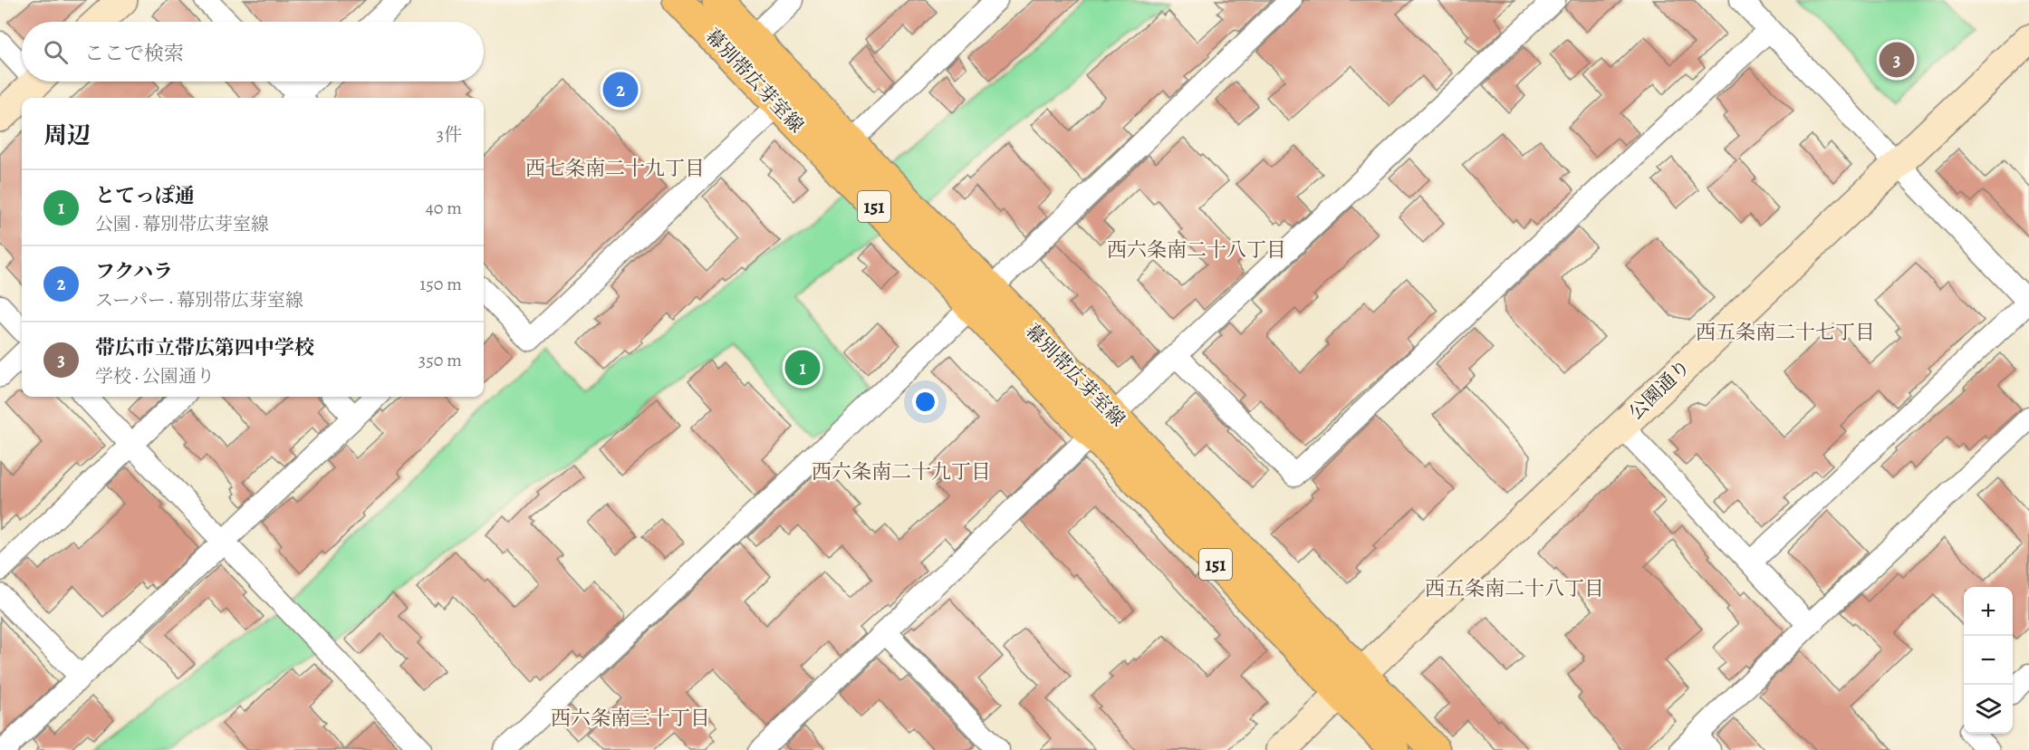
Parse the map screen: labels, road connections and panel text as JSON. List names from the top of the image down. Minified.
{"streets":{"main road":["幕別帯広芽室線","151"],"street":["公園通り"]},"crossings":[["幕別帯広芽室線","公園通り"]],"districts":["西七条南二十九丁目","西六条南二十八丁目","西五条南二十七丁目","西六条南二十九丁目","西五条南二十八丁目","西六条南三十丁目"],"page":{"search":"ここで検索","pins":["3","2","1"],"heading":["周辺","3件"],"list":[{"mark":"1","name":"とてっぽ通","note":"公園 · 幕別帯広芽室線","value":"40 m"},{"mark":"2","name":"フクハラ","note":"スーパー · 幕別帯広芽室線","value":"150 m"},{"mark":"3","name":"帯広市立帯広第四中学校","note":"学校 · 公園通り","value":"350 m"}],"map_buttons":["+","−"]}}
